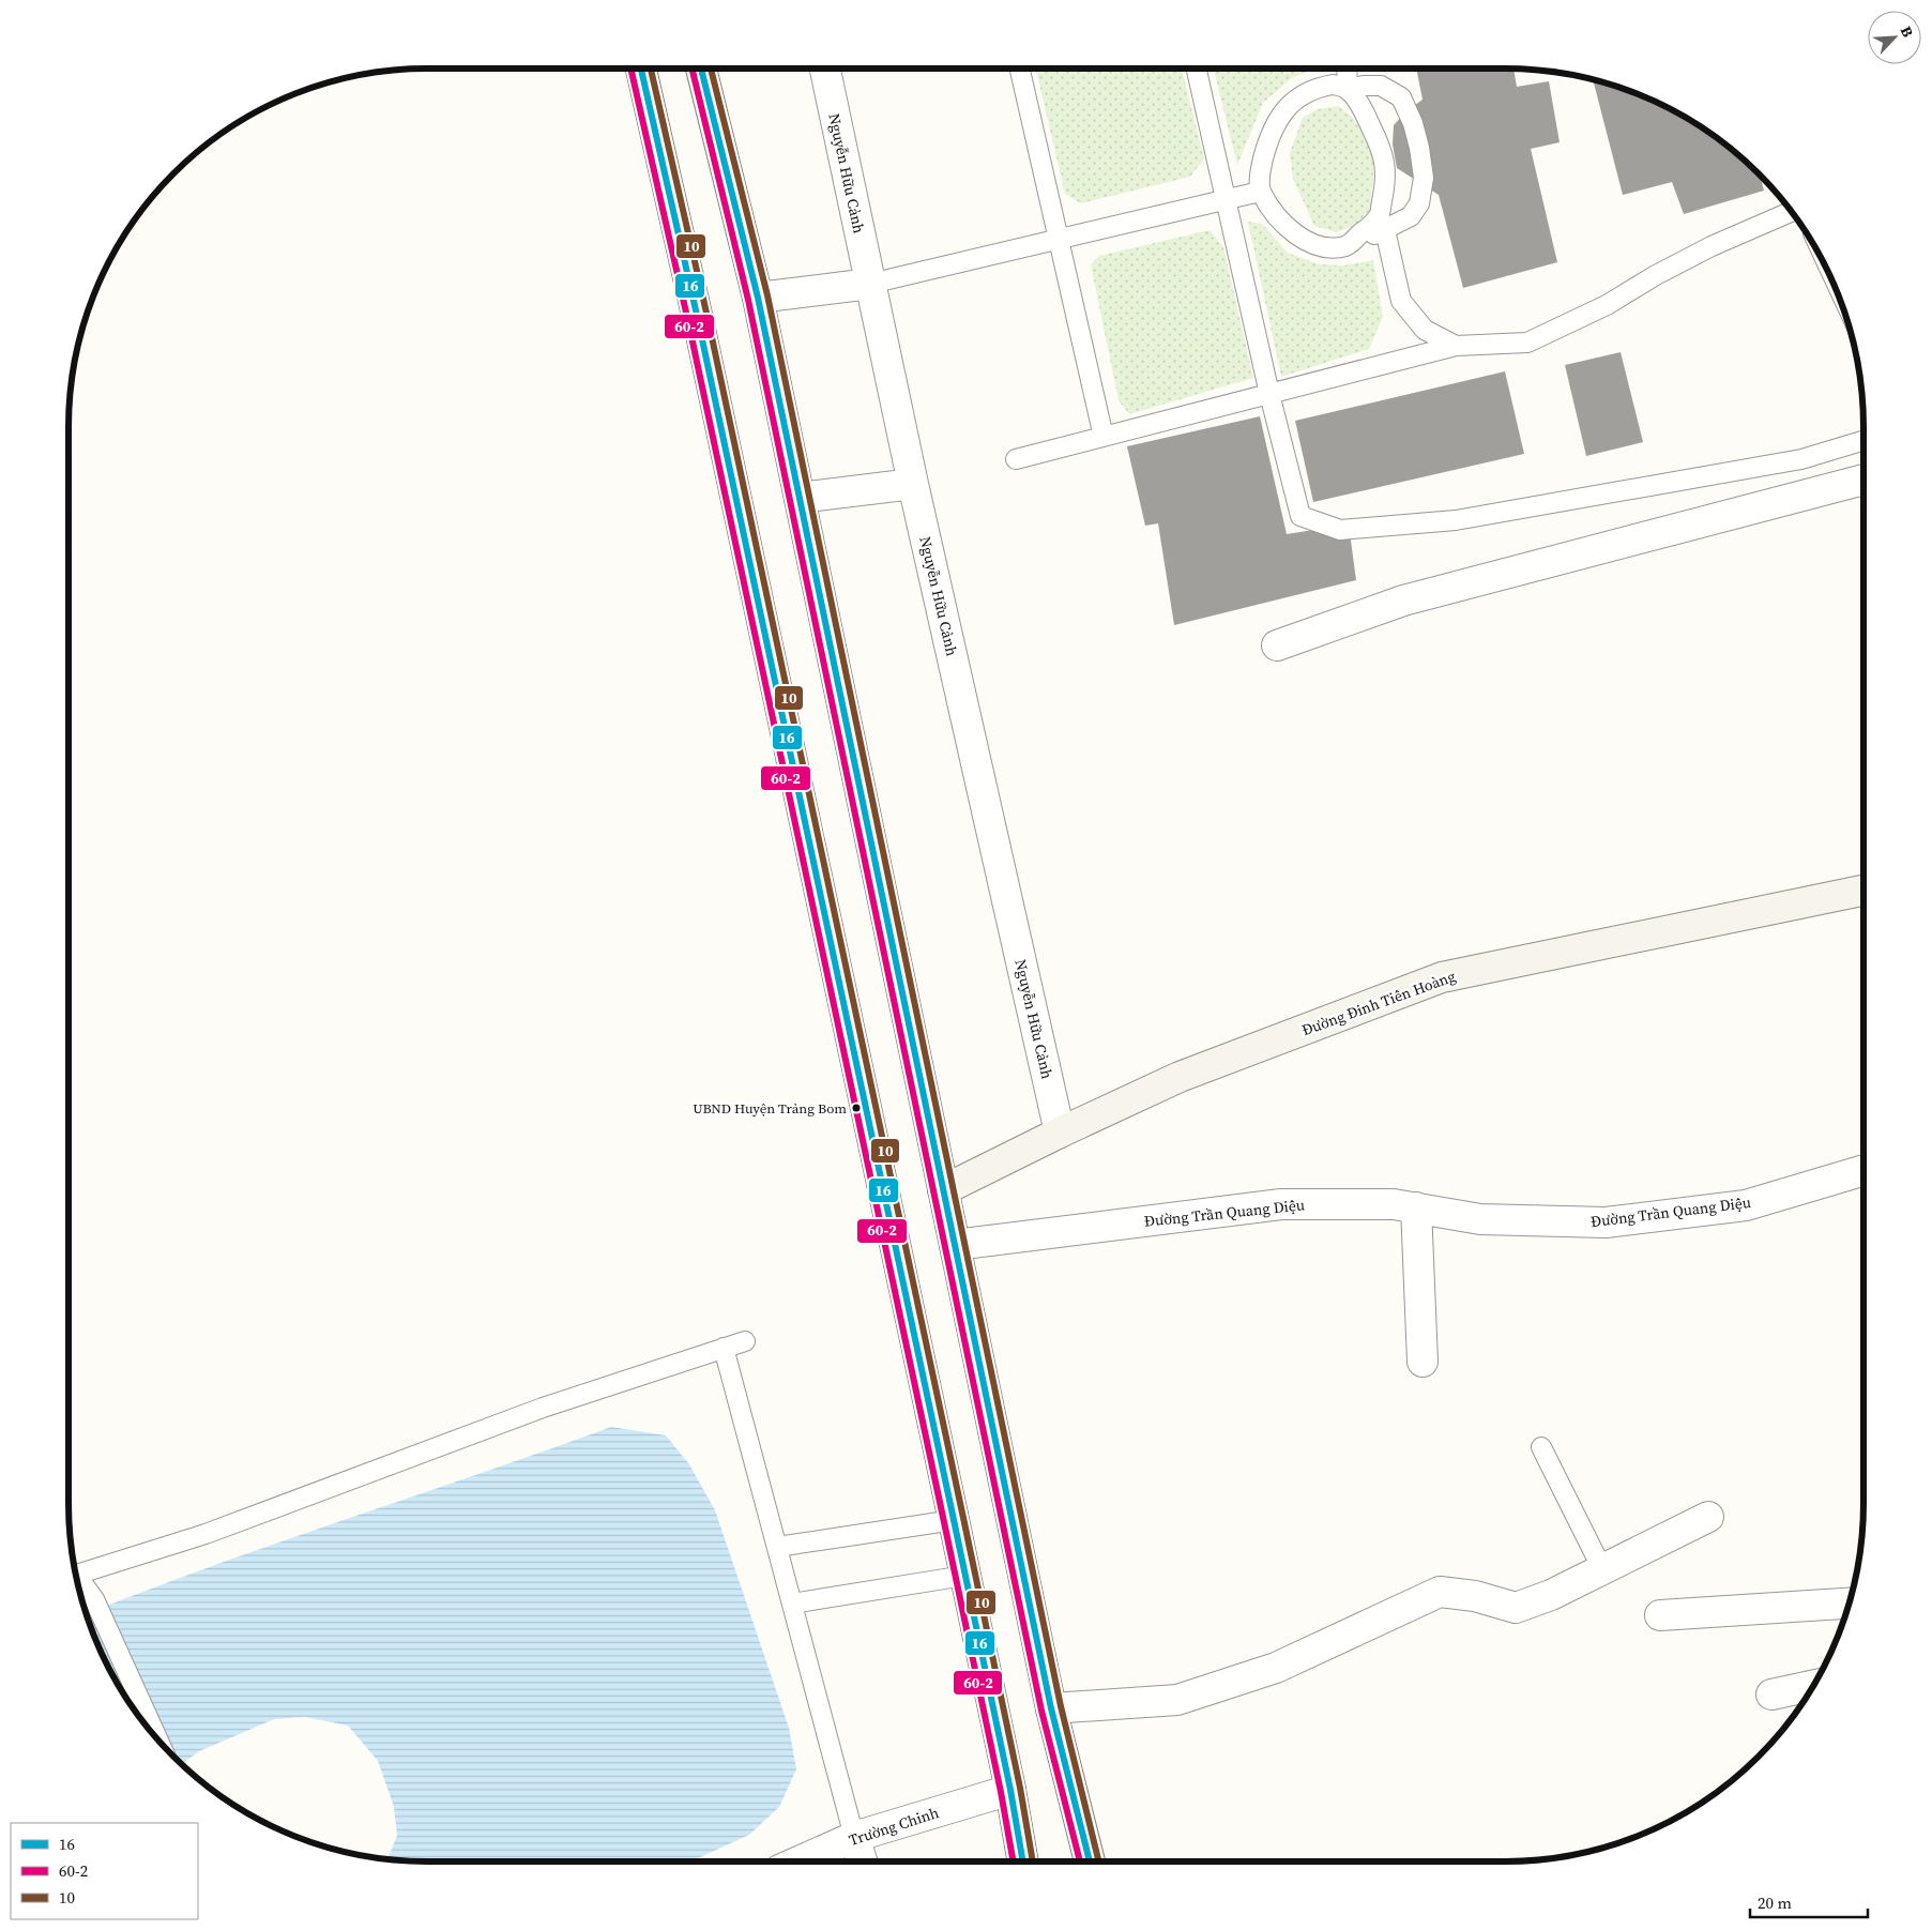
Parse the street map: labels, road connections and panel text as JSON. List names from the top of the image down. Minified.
{"streets":{"street":["Nguyễn Hữu Cảnh","Đường Đinh Tiên Hoàng","Đường Trần Quang Diệu","Trường Chinh"]},"crossings":[["Nguyễn Hữu Cảnh","Đường Đinh Tiên Hoàng"]],"places":["UBND Huyện Trảng Bom"],"lines":["transit line 16","transit line 60-2","transit line 10"],"legend":["16","60-2","10"],"scale_bar":"20 m","north":"top right"}
